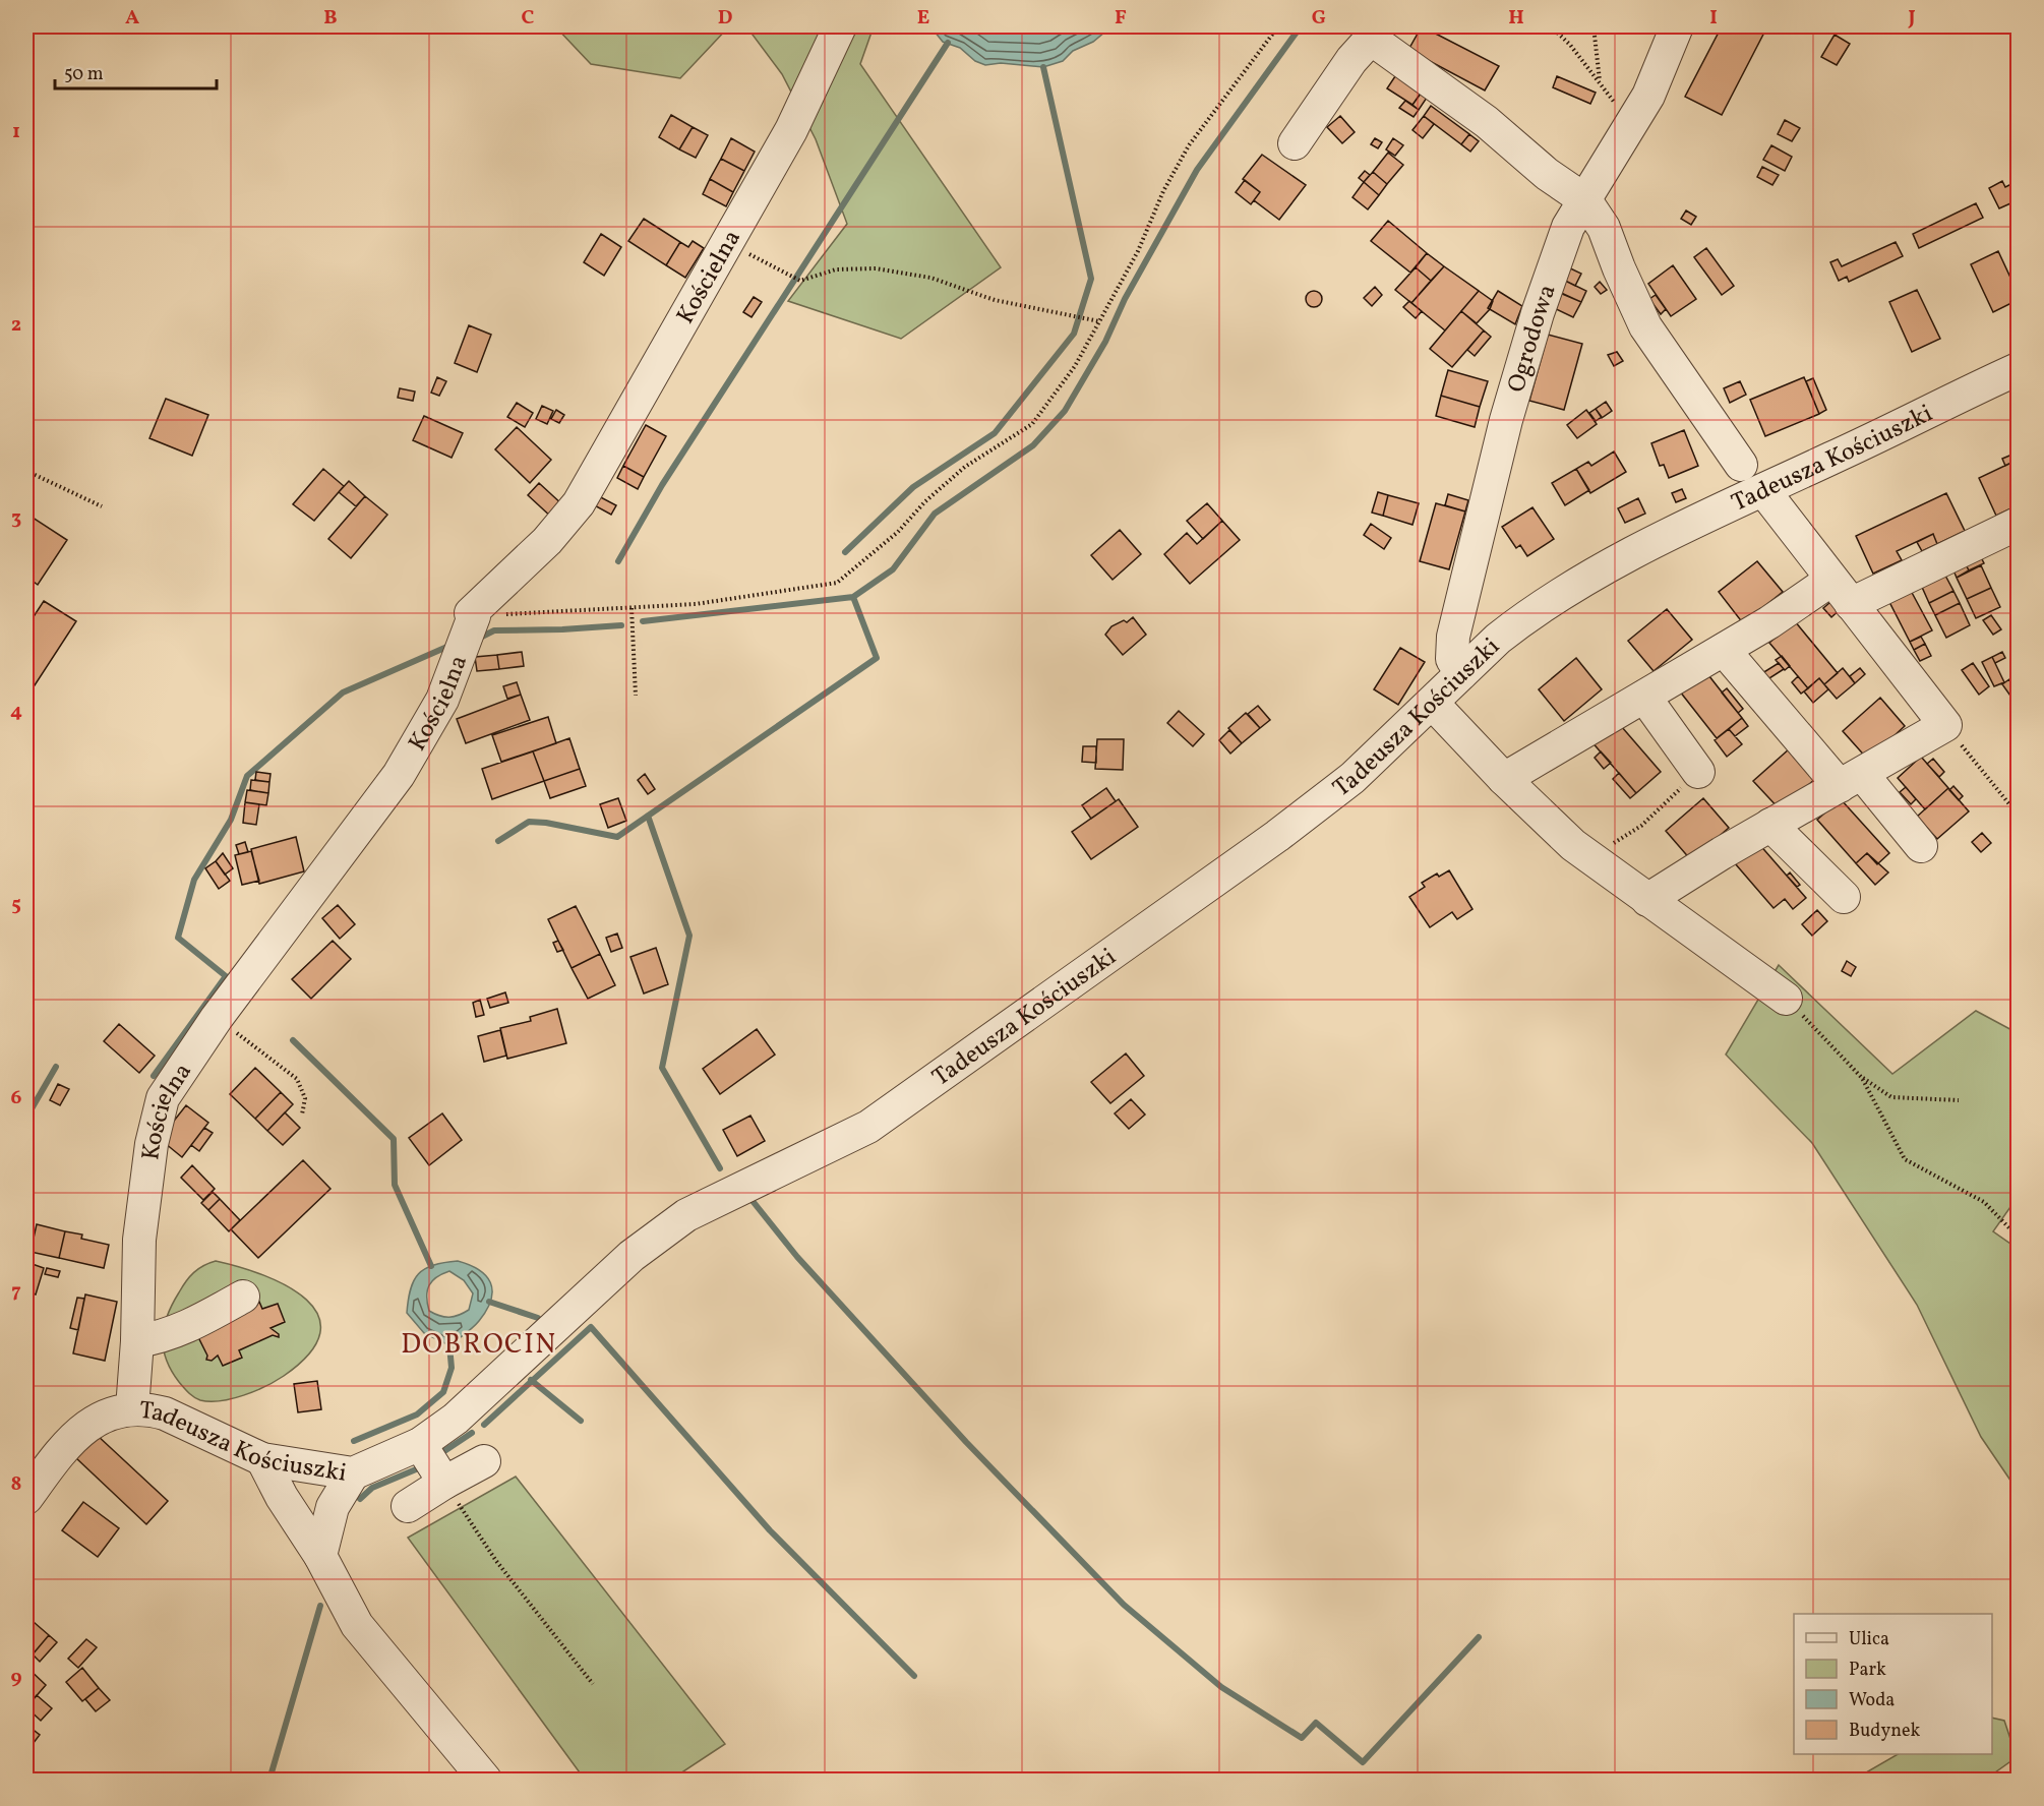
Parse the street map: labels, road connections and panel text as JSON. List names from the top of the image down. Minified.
{"streets":{"street":["Kościelna","Ogrodowa","Tadeusza Kościuszki"]},"crossings":[["Kościelna","Tadeusza Kościuszki"],["Ogrodowa","Tadeusza Kościuszki"]],"districts":["DOBROCIN"],"legend":["Ulica","Park","Woda","Budynek"],"scale_bar":"50 m","grid":{"columns":["A","B","C","D","E","F","G","H","I","J"],"rows":["1","2","3","4","5","6","7","8","9"]}}
